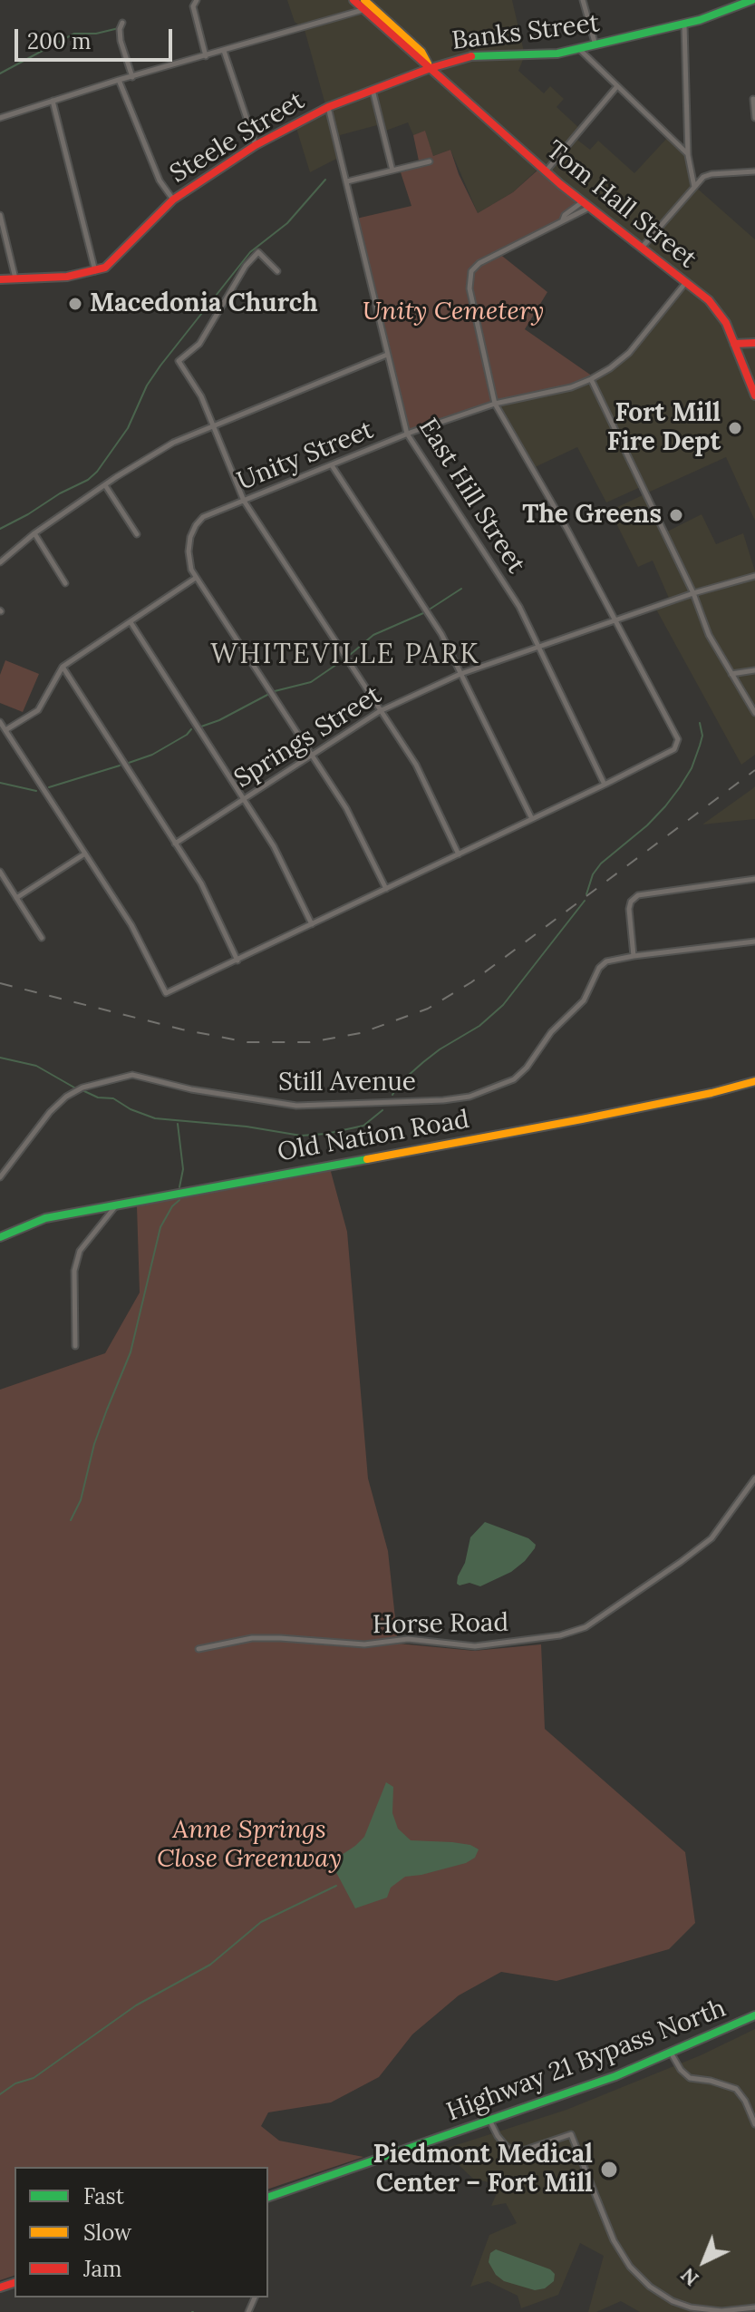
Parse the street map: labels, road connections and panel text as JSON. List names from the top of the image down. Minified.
{"streets":{"main road":["Banks Street","Steele Street","Tom Hall Street","Old Nation Road","Highway 21 Bypass North"],"street":["Unity Street","East Hill Street","Springs Street","Still Avenue","Horse Road"]},"crossings":[["Banks Street","Steele Street"],["Banks Street","Tom Hall Street"],["Steele Street","Tom Hall Street"],["Steele Street","East Hill Street"],["Tom Hall Street","Unity Street"],["Unity Street","East Hill Street"],["East Hill Street","Springs Street"]],"districts":["WHITEVILLE PARK"],"parks":["Unity Cemetery","Anne Springs Close Greenway"],"places":["Macedonia Church","Fort Mill Fire Dept","The Greens","Piedmont Medical Center – Fort Mill"],"legend":["Fast","Slow","Jam"],"scale_bar":"200 m","north":"bottom left"}
